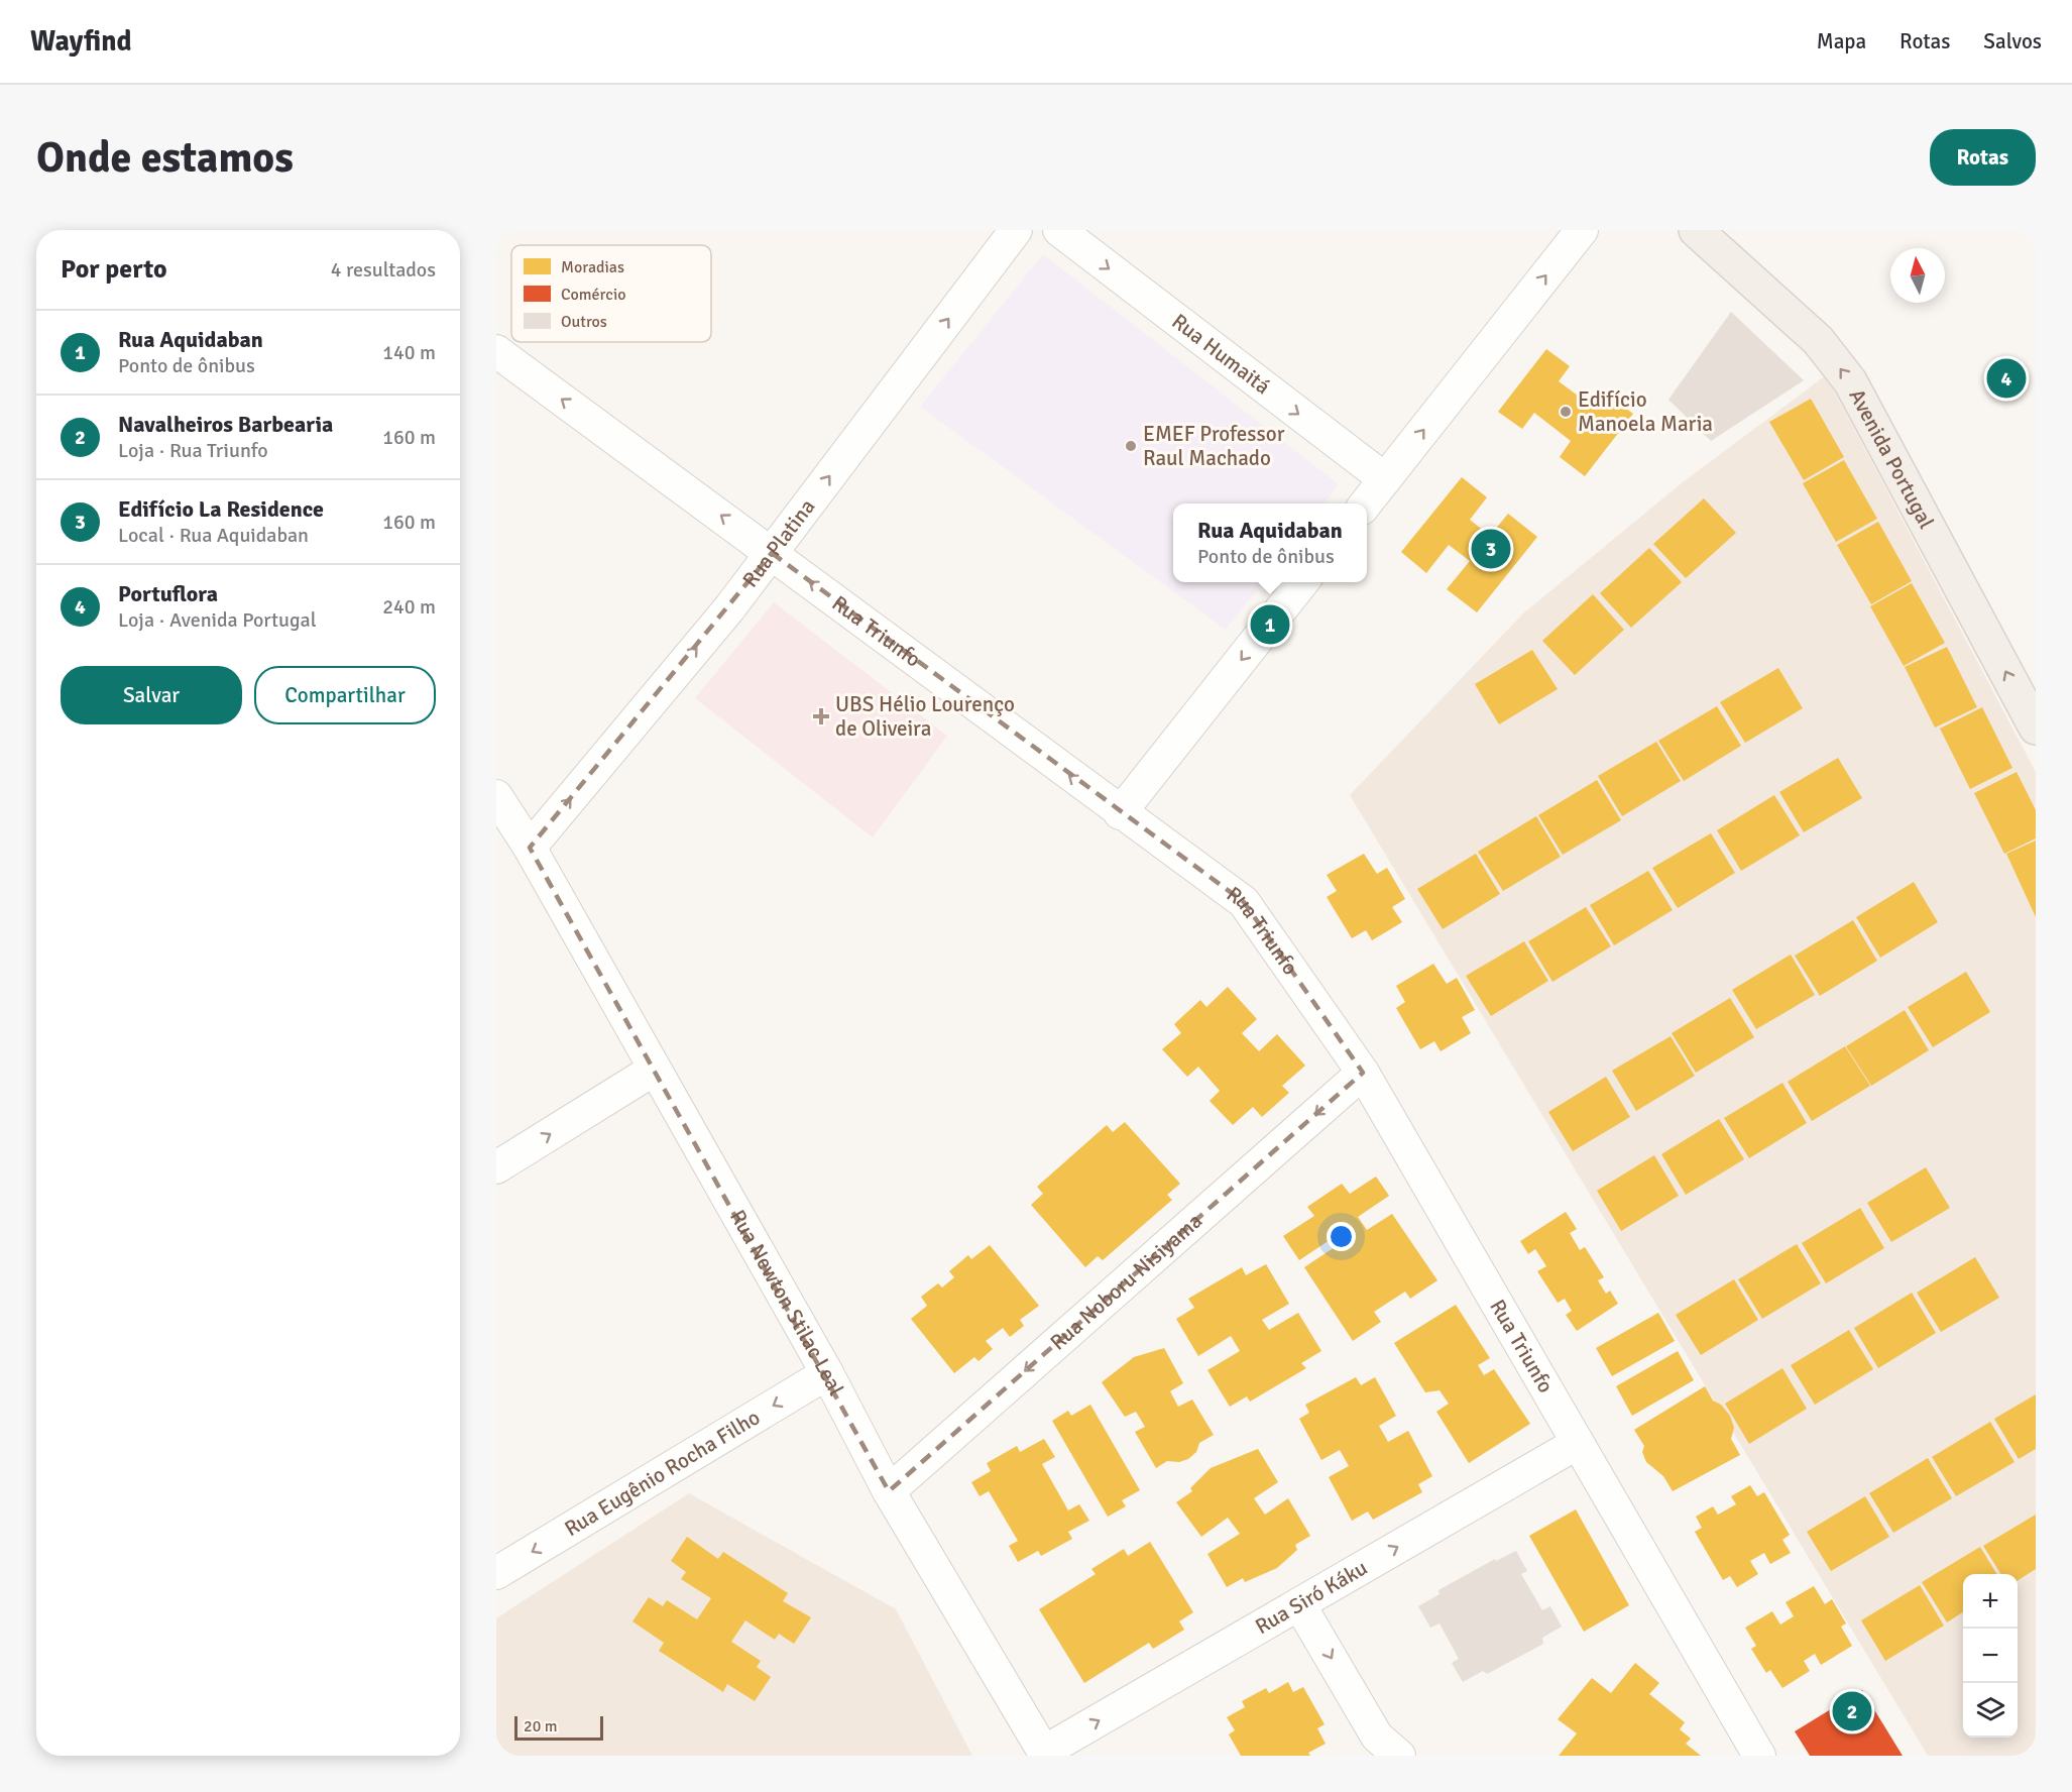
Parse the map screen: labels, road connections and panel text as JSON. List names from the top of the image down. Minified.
{"streets":{"main road":["Avenida Portugal"],"street":["Rua Humaitá","Rua Platina","Rua Triunfo","Rua Noboru Nisiyama","Rua Newton Stilac Leal","Rua Eugênio Rocha Filho","Rua Siró Káku"]},"crossings":[["Rua Platina","Rua Triunfo"],["Rua Platina","Rua Newton Stilac Leal"],["Rua Triunfo","Rua Noboru Nisiyama"],["Rua Triunfo","Rua Siró Káku"],["Rua Noboru Nisiyama","Rua Newton Stilac Leal"],["Rua Newton Stilac Leal","Rua Eugênio Rocha Filho"],["Rua Newton Stilac Leal","Rua Siró Káku"]],"one_way":["Rua Humaitá","Avenida Portugal","Rua Platina","Rua Triunfo","Rua Noboru Nisiyama","Rua Eugênio Rocha Filho","Rua Siró Káku"],"places":{"other":["Edifício Manoela Maria","EMEF Professor Raul Machado"],"health":["UBS Hélio Lourenço de Oliveira"]},"legend":["Moradias","Comércio","Outros"],"scale_bar":"20 m","north":"top","page":{"header":"Wayfind","nav":["Mapa","Rotas","Salvos"],"buttons":["Rotas",["Salvar","Compartilhar"]],"title":"Onde estamos","heading":["Por perto","4 resultados"],"list":[{"mark":"1","name":"Rua Aquidaban","note":"Ponto de ônibus","value":"140 m"},{"mark":"2","name":"Navalheiros Barbearia","note":"Loja · Rua Triunfo","value":"160 m"},{"mark":"3","name":"Edifício La Residence","note":"Local · Rua Aquidaban","value":"160 m"},{"mark":"4","name":"Portuflora","note":"Loja · Avenida Portugal","value":"240 m"}],"pins":["4","3","1","2"],"popup":["Rua Aquidaban","Ponto de ônibus"],"map_buttons":["+","−"],"scale":"20 m"}}
